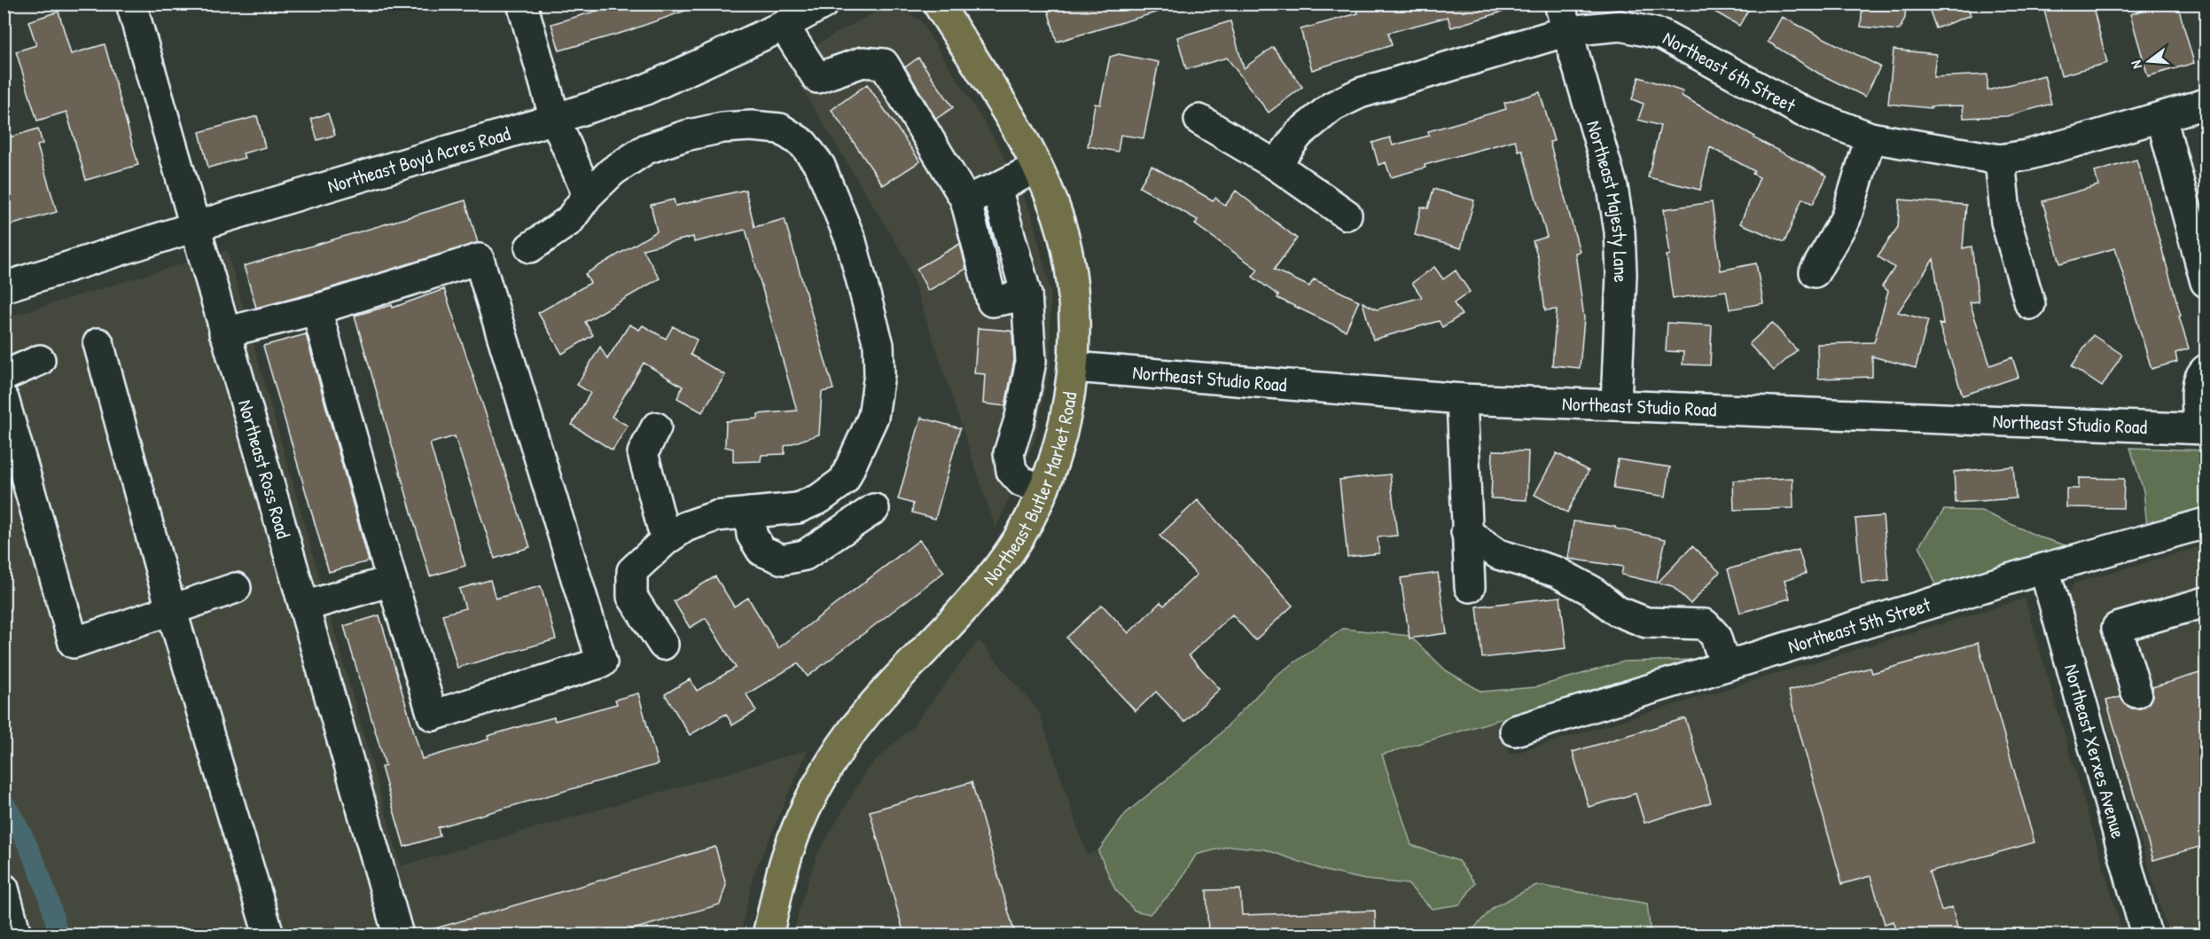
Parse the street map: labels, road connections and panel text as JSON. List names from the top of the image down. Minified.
{"streets":{"main road":["Northeast Butler Market Road"],"street":["Northeast 6th Street","Northeast Boyd Acres Road","Northeast Majesty Lane","Northeast Studio Road","Northeast Ross Road","Northeast 5th Street","Northeast Xerxes Avenue"]},"crossings":[["Northeast 6th Street","Northeast Majesty Lane"],["Northeast Boyd Acres Road","Northeast Ross Road"],["Northeast Majesty Lane","Northeast Studio Road"],["Northeast Studio Road","Northeast Butler Market Road"],["Northeast 5th Street","Northeast Xerxes Avenue"]],"north":"left"}
